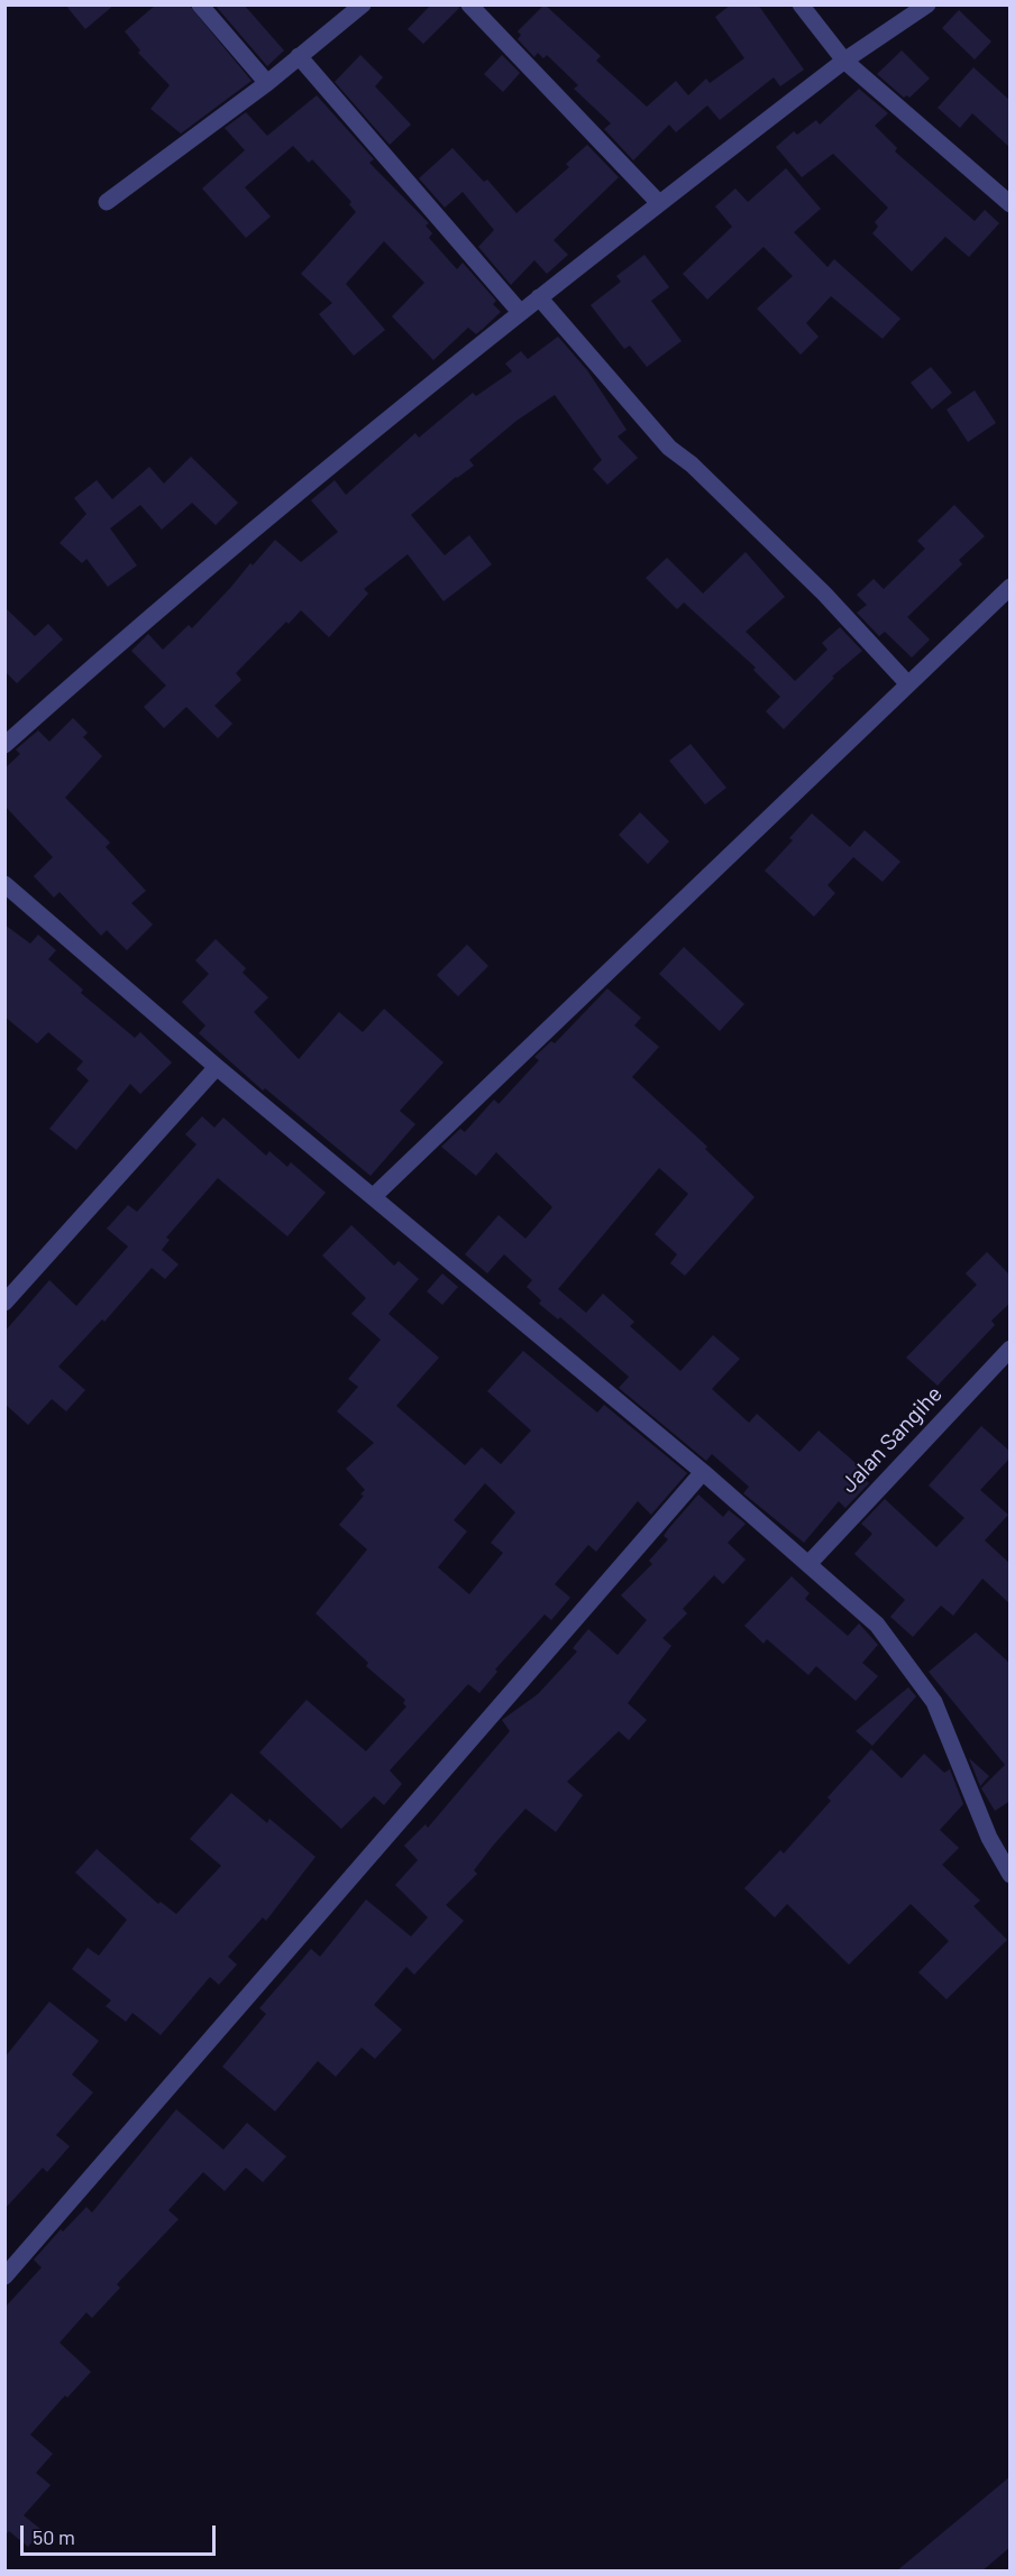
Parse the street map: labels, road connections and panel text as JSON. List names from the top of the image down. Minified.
{"streets":{"street":["Jalan Sangihe"]},"scale_bar":"50 m"}
